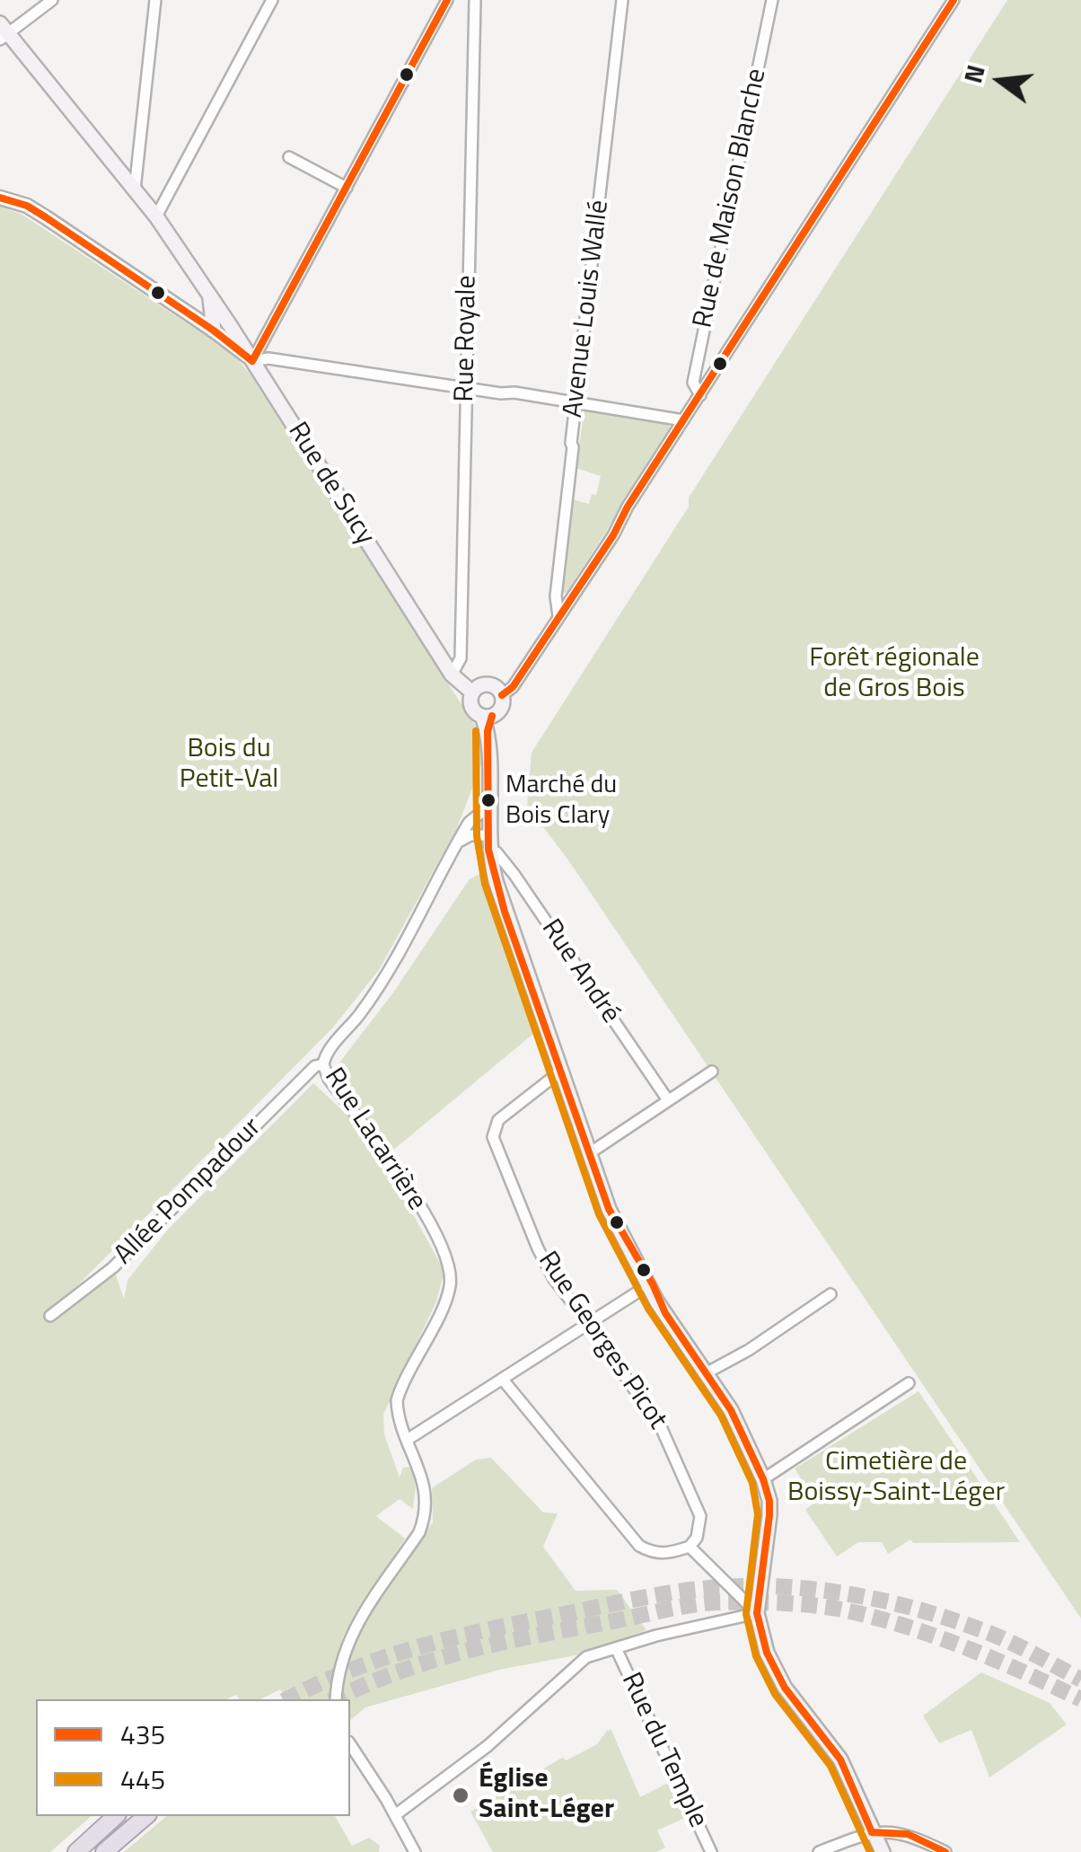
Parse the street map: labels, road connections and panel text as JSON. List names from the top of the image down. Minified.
{"streets":{"main road":["Rue de Sucy"],"street":["Rue de Maison Blanche","Avenue Louis Wallé","Rue Royale","Rue André","Rue Lacarrière","Allée Pompadour","Rue Georges Picot","Rue du Temple"]},"crossings":[["Rue Royale","Rue de Sucy"],["Rue Lacarrière","Allée Pompadour"]],"parks":["Forêt régionale de Gros Bois","Bois du Petit-Val","Cimetière de Boissy-Saint-Léger"],"places":["Marché du Bois Clary","Église Saint-Léger"],"lines":["transit line 435","transit line 445"],"legend":["435","445"],"north":"left"}
